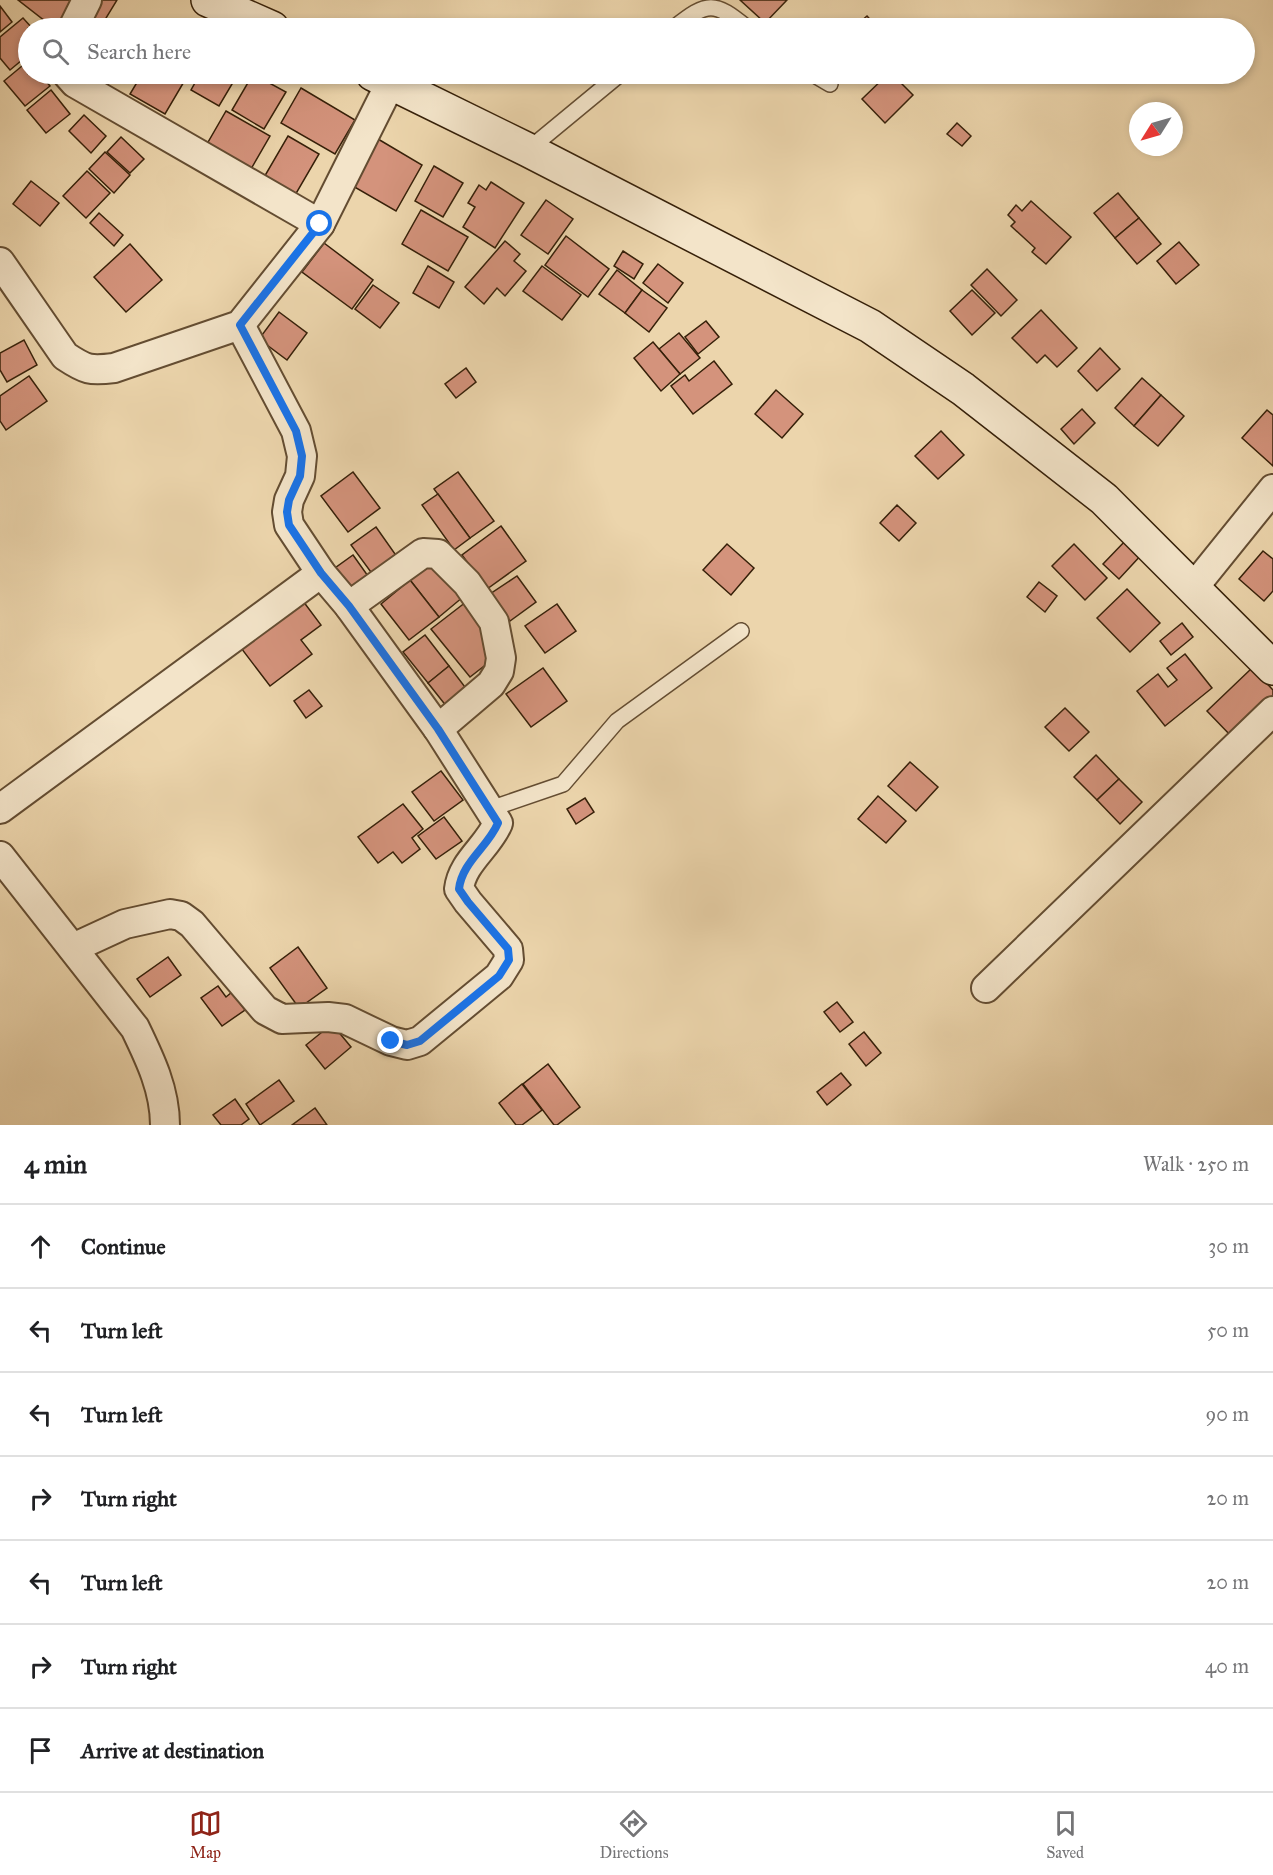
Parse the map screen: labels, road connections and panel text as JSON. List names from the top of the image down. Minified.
{"north":"bottom left","page":{"search":"Search here","heading":["4 min","Walk · 250 m"],"list":[["Continue","30 m"],["Turn left","50 m"],["Turn left","90 m"],["Turn right","20 m"],["Turn left","20 m"],["Turn right","40 m"],"Arrive at destination"],"nav":["Map","Directions","Saved"]}}
